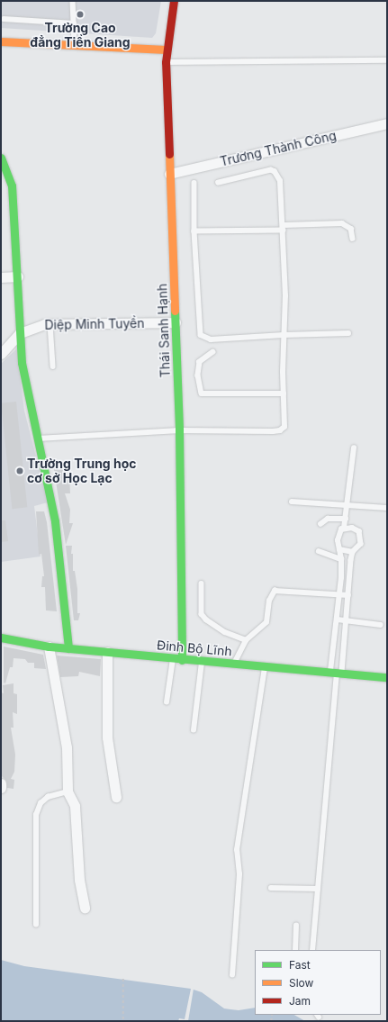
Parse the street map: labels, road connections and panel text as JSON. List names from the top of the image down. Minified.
{"streets":{"street":["Trương Thành Công","Diệp Minh Tuyền","Thái Sanh Hạnh","Đinh Bộ Lĩnh"]},"crossings":[["Trương Thành Công","Thái Sanh Hạnh"],["Diệp Minh Tuyền","Thái Sanh Hạnh"],["Thái Sanh Hạnh","Đinh Bộ Lĩnh"]],"places":["Trường Cao đẳng Tiền Giang","Trường Trung học cơ sở Học Lạc"],"legend":["Fast","Slow","Jam"]}
